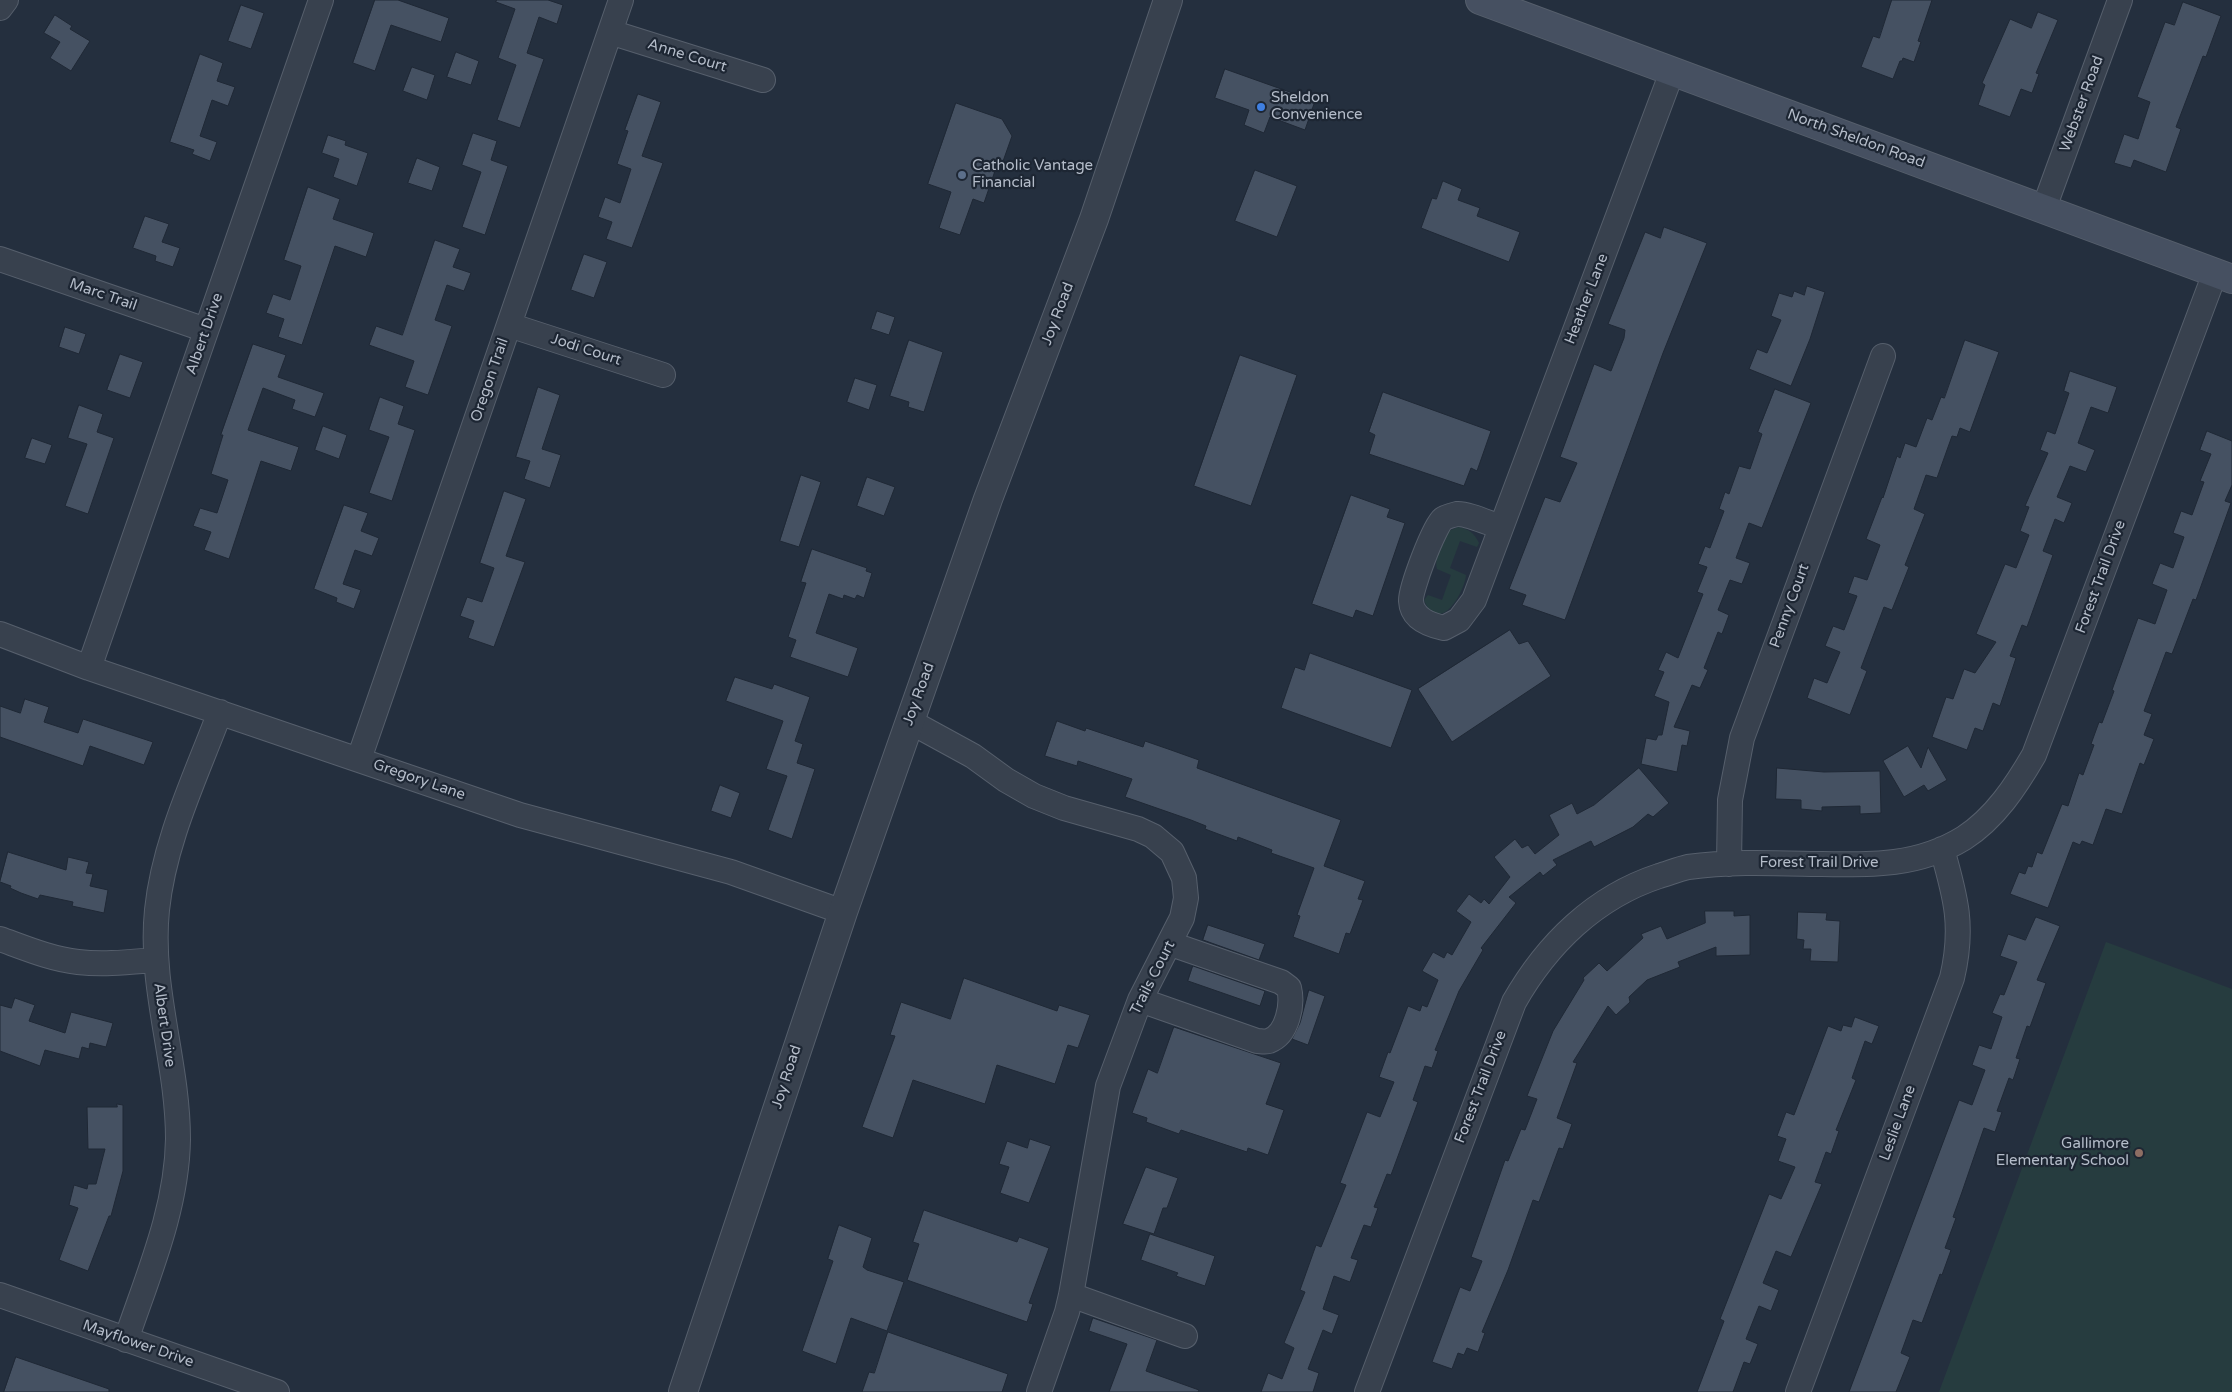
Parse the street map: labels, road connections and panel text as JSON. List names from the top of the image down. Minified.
{"streets":{"main road":["North Sheldon Road"],"street":["Anne Court","Webster Road","Marc Trail","Heather Lane","Joy Road","Albert Drive","Jodi Court","Oregon Trail","Forest Trail Drive","Penny Court","Gregory Lane","Trails Court","Leslie Lane","Mayflower Drive"]},"crossings":[["Anne Court","Oregon Trail"],["Webster Road","North Sheldon Road"],["North Sheldon Road","Heather Lane"],["North Sheldon Road","Forest Trail Drive"],["Marc Trail","Albert Drive"],["Joy Road","Gregory Lane"],["Joy Road","Trails Court"],["Albert Drive","Gregory Lane"],["Albert Drive","Mayflower Drive"],["Jodi Court","Oregon Trail"],["Oregon Trail","Gregory Lane"],["Forest Trail Drive","Penny Court"],["Forest Trail Drive","Leslie Lane"]],"places":["Sheldon Convenience","Catholic Vantage Financial","Gallimore Elementary School"]}
